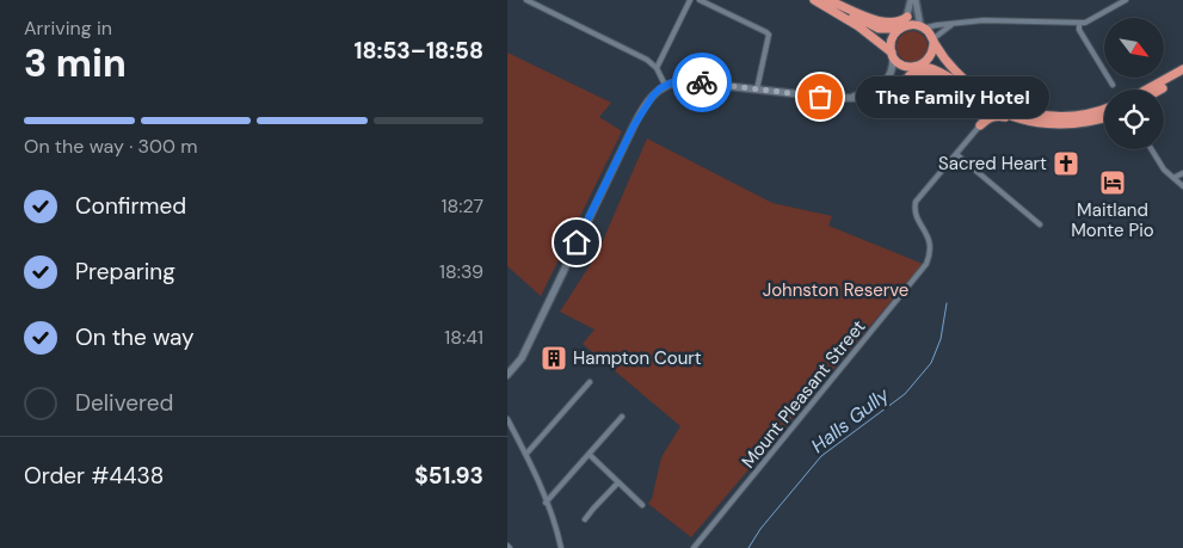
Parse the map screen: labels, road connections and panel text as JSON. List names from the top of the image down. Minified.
{"streets":{"street":["Mount Pleasant Street"]},"water":["Halls Gully"],"parks":["Johnston Reserve"],"places":{"other":["The Family Hotel"],"church":["Sacred Heart"],"hotel":["Maitland Monte Pio"],"building":["Hampton Court"]},"north":"bottom right","page":{"heading":["3 min","Arriving in","18:53–18:58"],"panel":["Order #4438","$51.93"],"bubble":"The Family Hotel","bar":"On the way · 300 m","list":[["Confirmed","18:27"],["Preparing","18:39"],["On the way","18:41"],"Delivered"]}}
